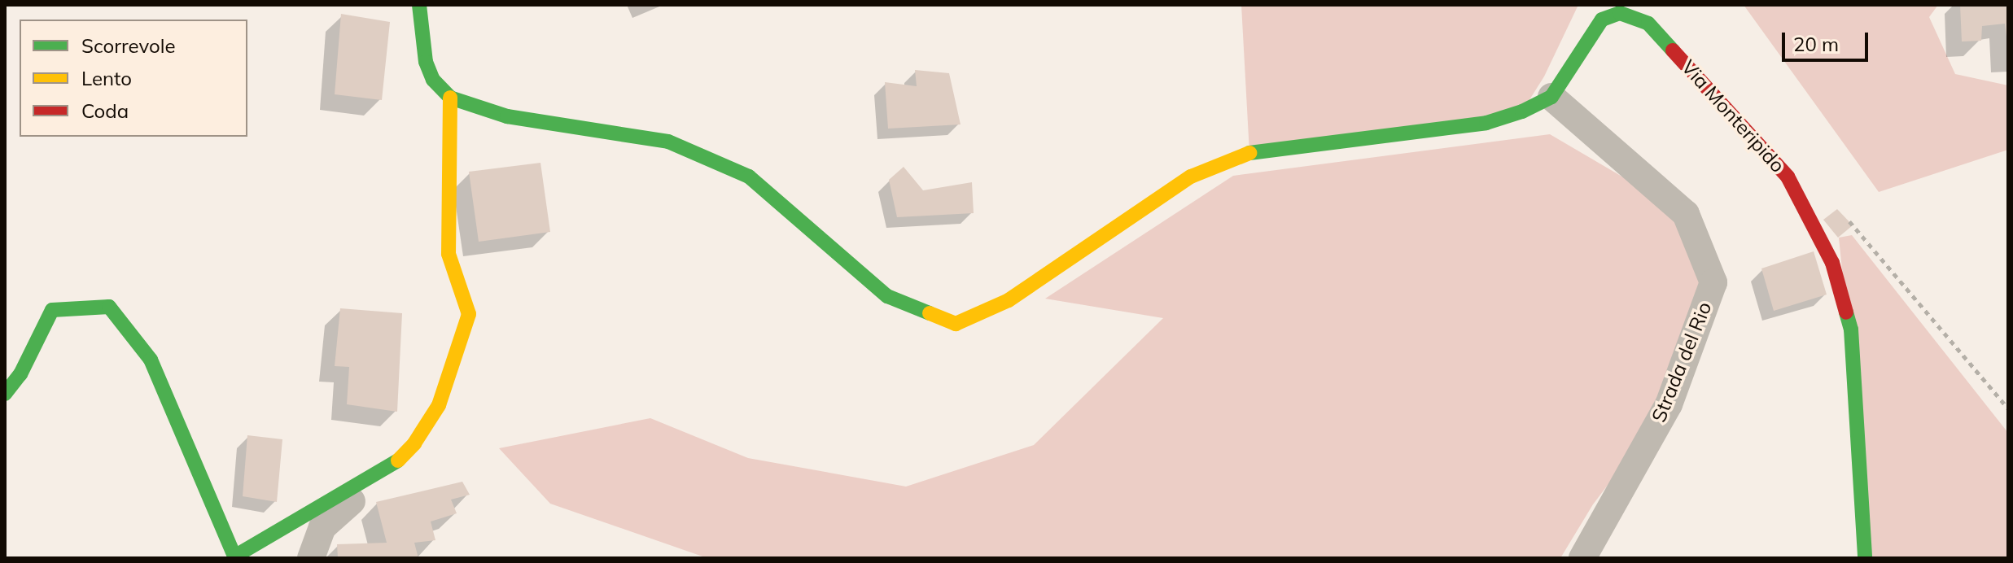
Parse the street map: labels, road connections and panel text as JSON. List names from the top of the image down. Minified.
{"streets":{"street":["Via Monteripido","Strada del Rio"]},"legend":["Scorrevole","Lento","Coda"],"scale_bar":"20 m"}
